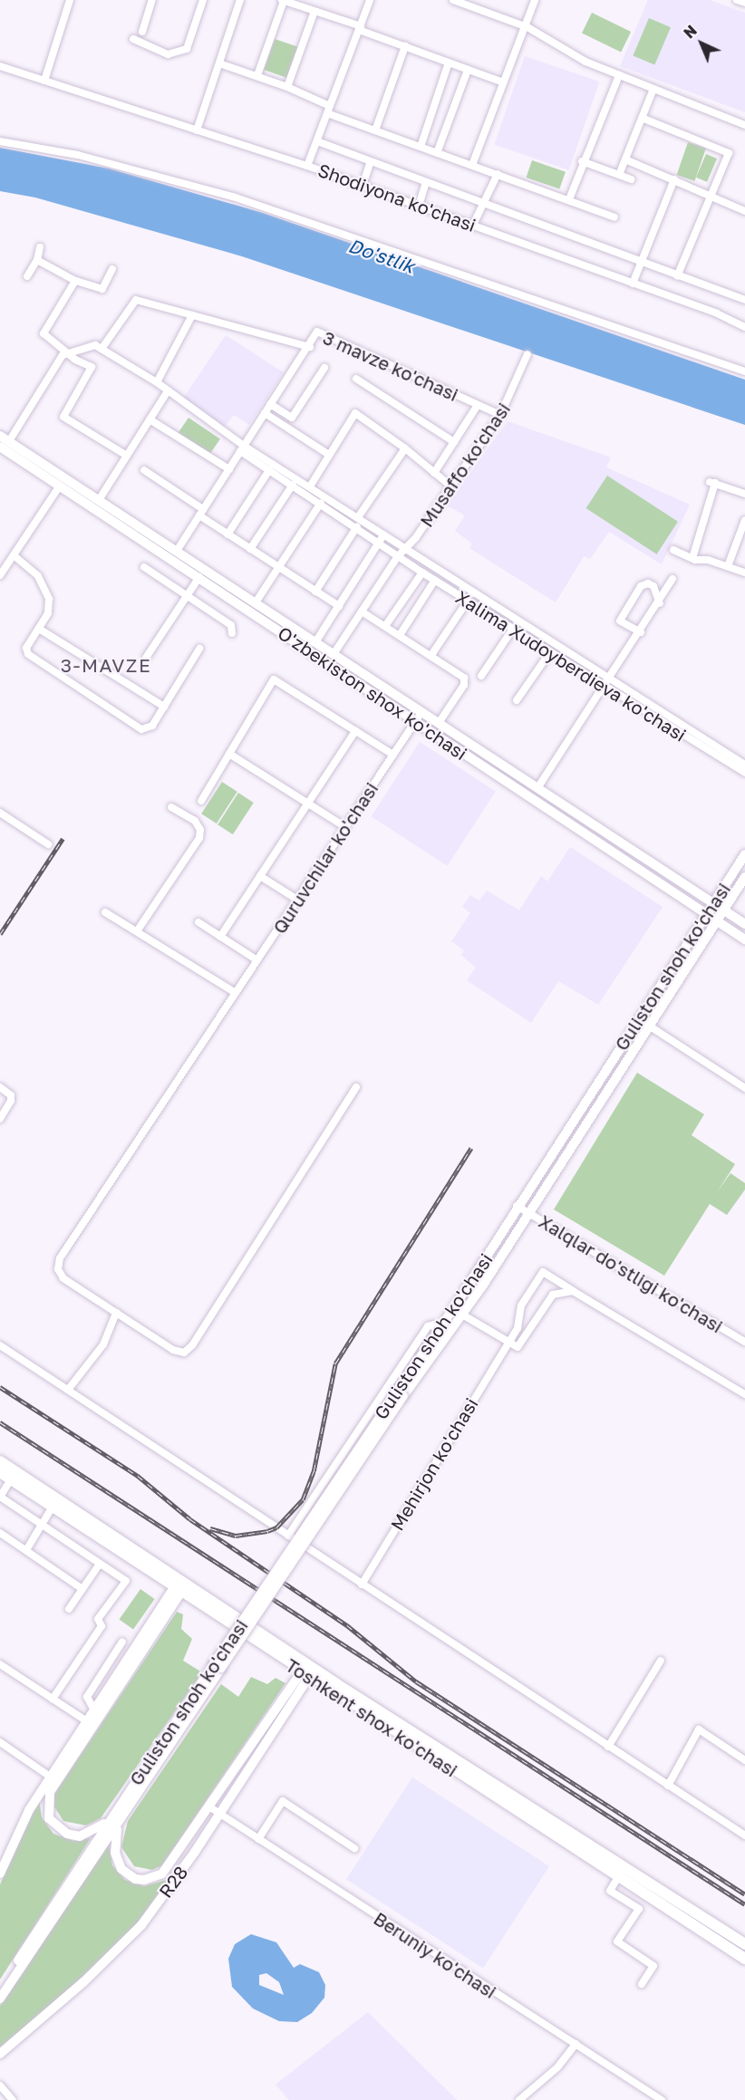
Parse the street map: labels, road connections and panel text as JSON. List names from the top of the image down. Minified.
{"streets":{"highway":["Toshkent shox ko'chasi"],"main road":["O'zbekiston shox ko'chasi","Guliston shoh ko'chasi","R28"],"street":["Shodiyona ko'chasi","3 mavze ko'chasi","Musaffo ko'chasi","Xalima Xudoyberdieva ko'chasi","Quruvchilar ko'chasi","Xalqlar do'stligi ko'chasi","Mehirjon ko'chasi","Beruniy ko'chasi"]},"crossings":[["3 mavze ko'chasi","Musaffo ko'chasi"],["3 mavze ko'chasi","Xalima Xudoyberdieva ko'chasi"],["3 mavze ko'chasi","O'zbekiston shox ko'chasi"],["Musaffo ko'chasi","Xalima Xudoyberdieva ko'chasi"],["Musaffo ko'chasi","O'zbekiston shox ko'chasi"],["O'zbekiston shox ko'chasi","Quruvchilar ko'chasi"],["O'zbekiston shox ko'chasi","Guliston shoh ko'chasi"],["Guliston shoh ko'chasi","Xalqlar do'stligi ko'chasi"],["Guliston shoh ko'chasi","Toshkent shox ko'chasi"],["Guliston shoh ko'chasi","R28"],["Guliston shoh ko'chasi","Beruniy ko'chasi"],["Toshkent shox ko'chasi","R28"],["R28","Beruniy ko'chasi"]],"districts":["3-MAVZE"],"water":["Do'stlik"],"north":"top left"}
